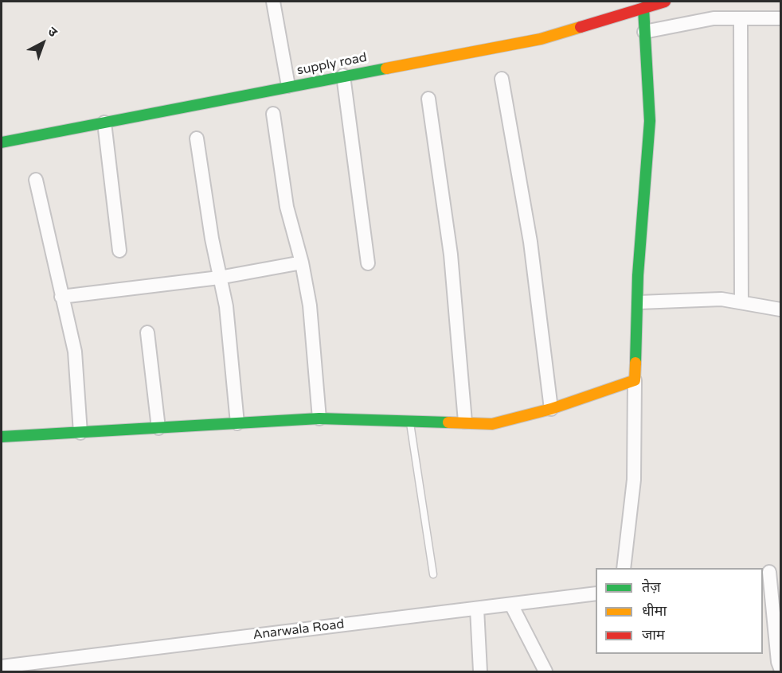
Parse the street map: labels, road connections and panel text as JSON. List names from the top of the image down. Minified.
{"streets":{"street":["supply road","Anarwala Road"]},"legend":["तेज़","धीमा","जाम"],"north":"top right"}
